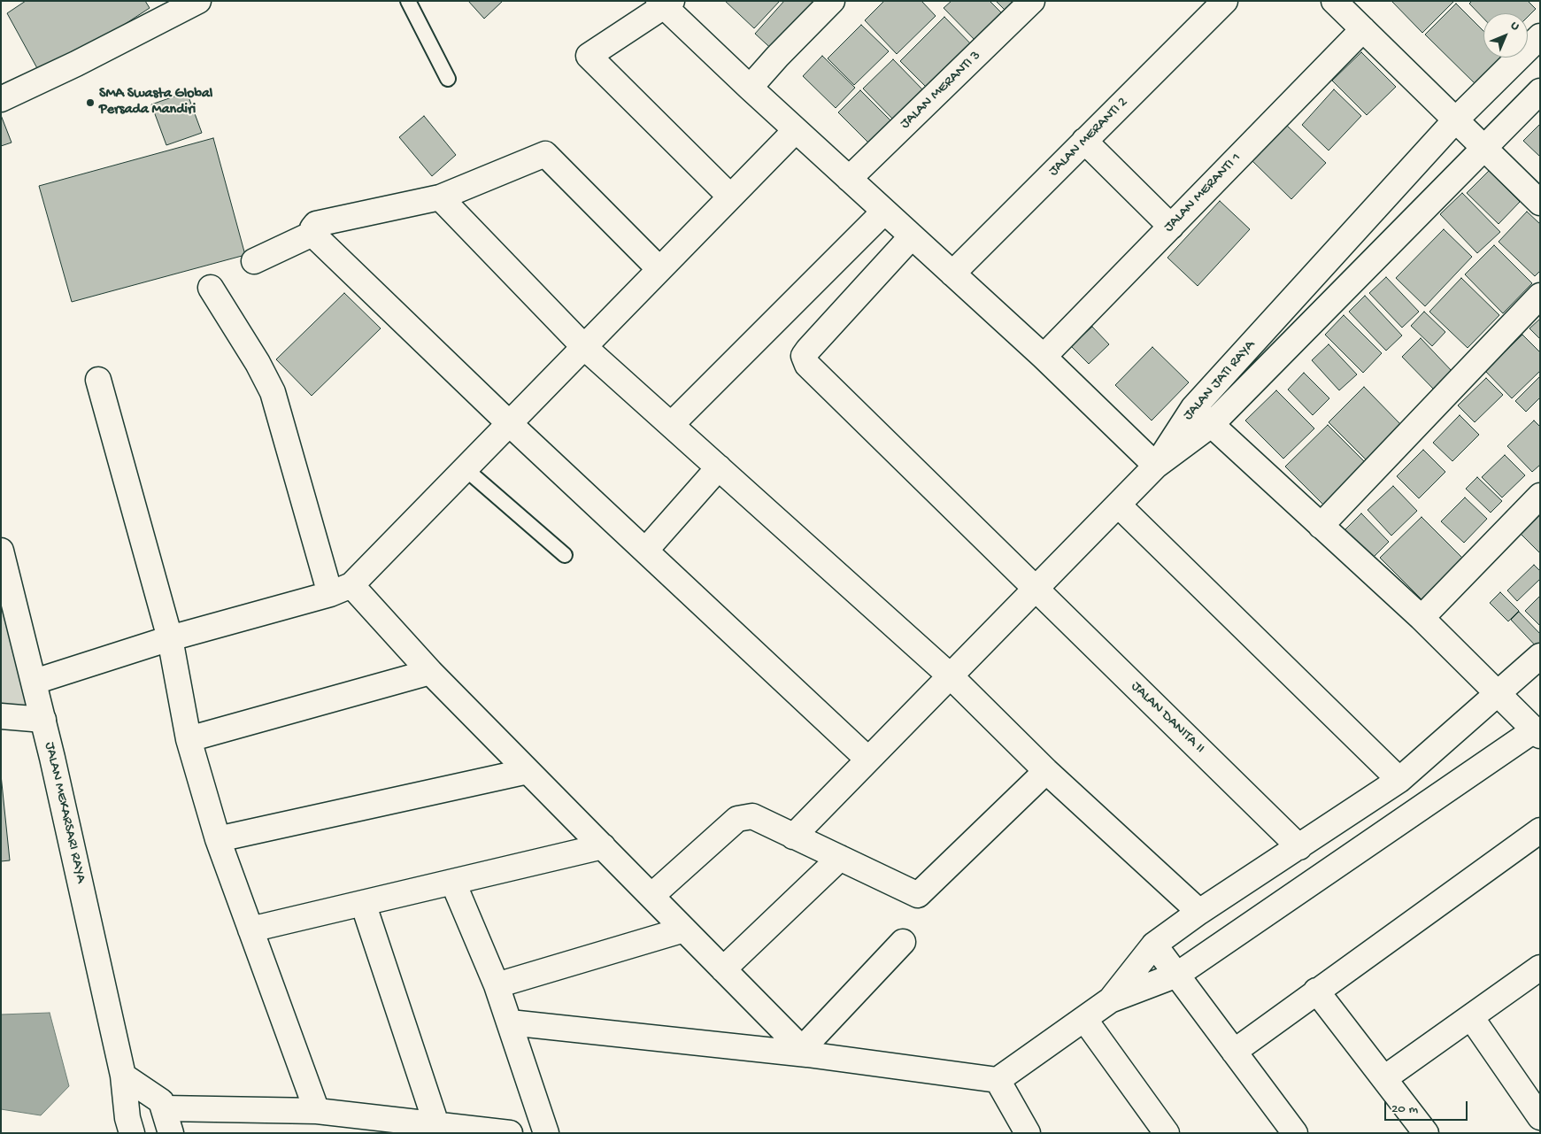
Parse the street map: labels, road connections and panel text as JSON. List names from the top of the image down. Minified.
{"streets":{"street":["JALAN MERANTI 3","JALAN MERANTI 2","JALAN MERANTI 1","JALAN JATI RAYA","JALAN DANITA II","JALAN MEKARSARI RAYA"]},"places":["SMA Swasta Global Persada Mandiri"],"scale_bar":"20 m","north":"top right"}
